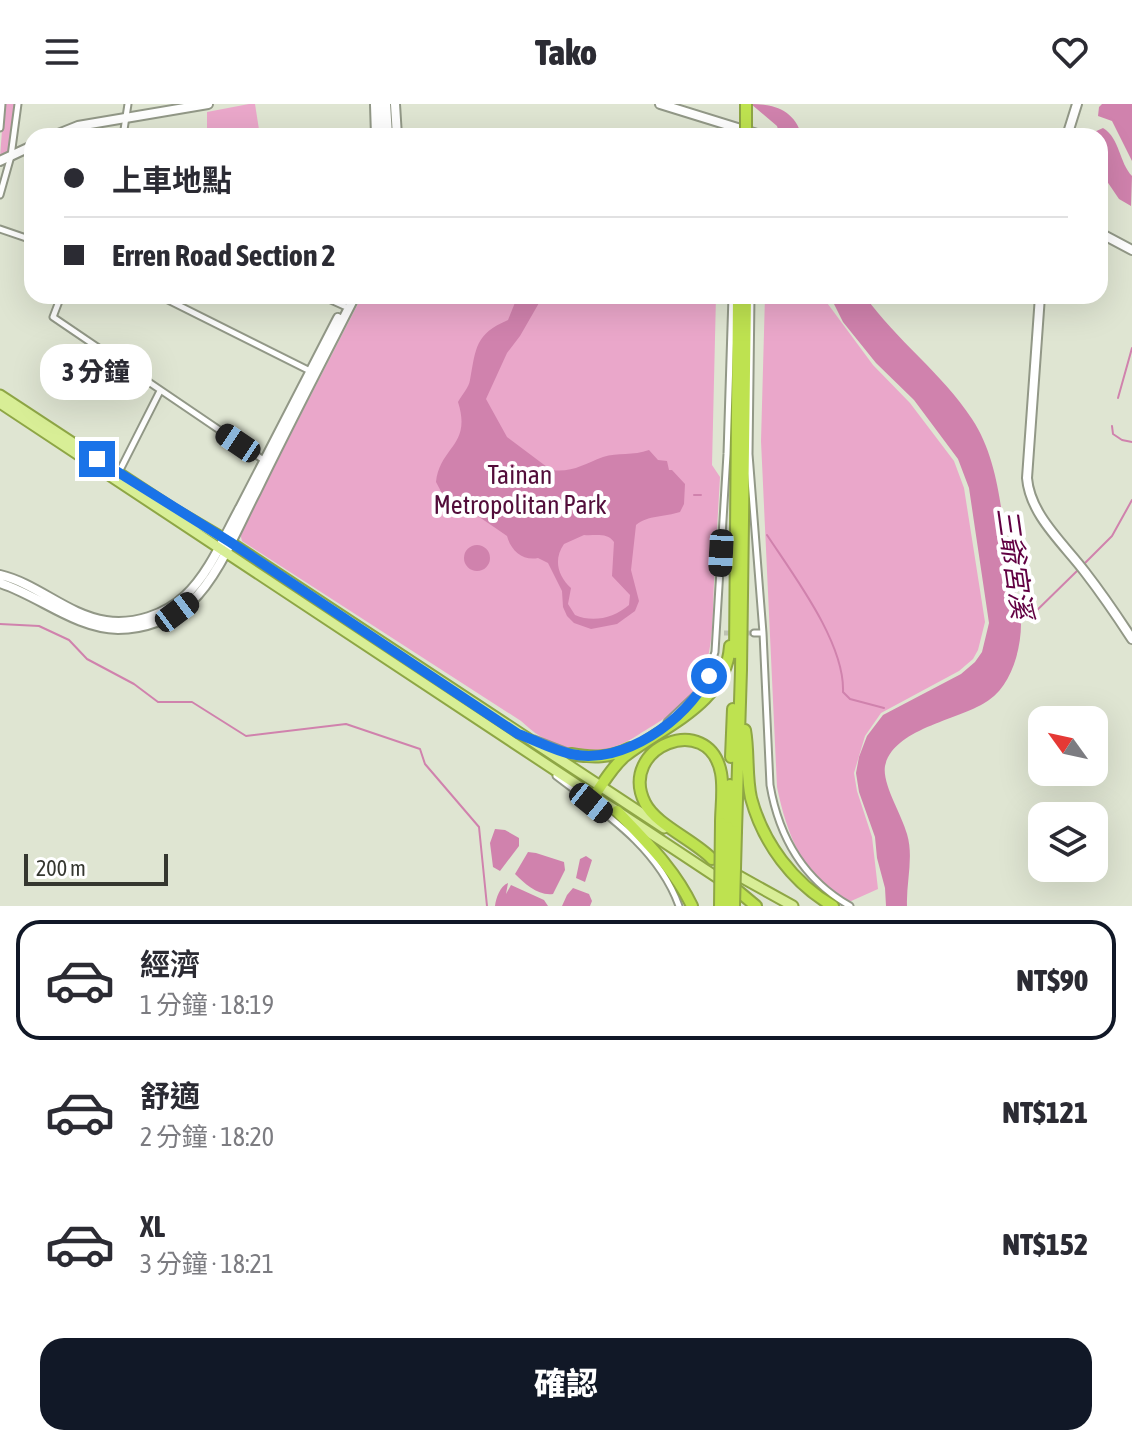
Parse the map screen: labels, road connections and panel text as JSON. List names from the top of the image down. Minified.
{"water":["三爺宮溪"],"parks":["Tainan Metropolitan Park"],"scale_bar":"200 m","north":"top left","page":{"header":"Tako","banner":["上車地點","Erren Road Section 2"],"bubble":"3 分鐘","scale":"200 m","list":[{"name":"經濟","note":"1 分鐘 · 18:19","value":"NT$90"},{"name":"舒適","note":"2 分鐘 · 18:20","value":"NT$121"},{"name":"XL","note":"3 分鐘 · 18:21","value":"NT$152"}],"buttons":"確認"}}
